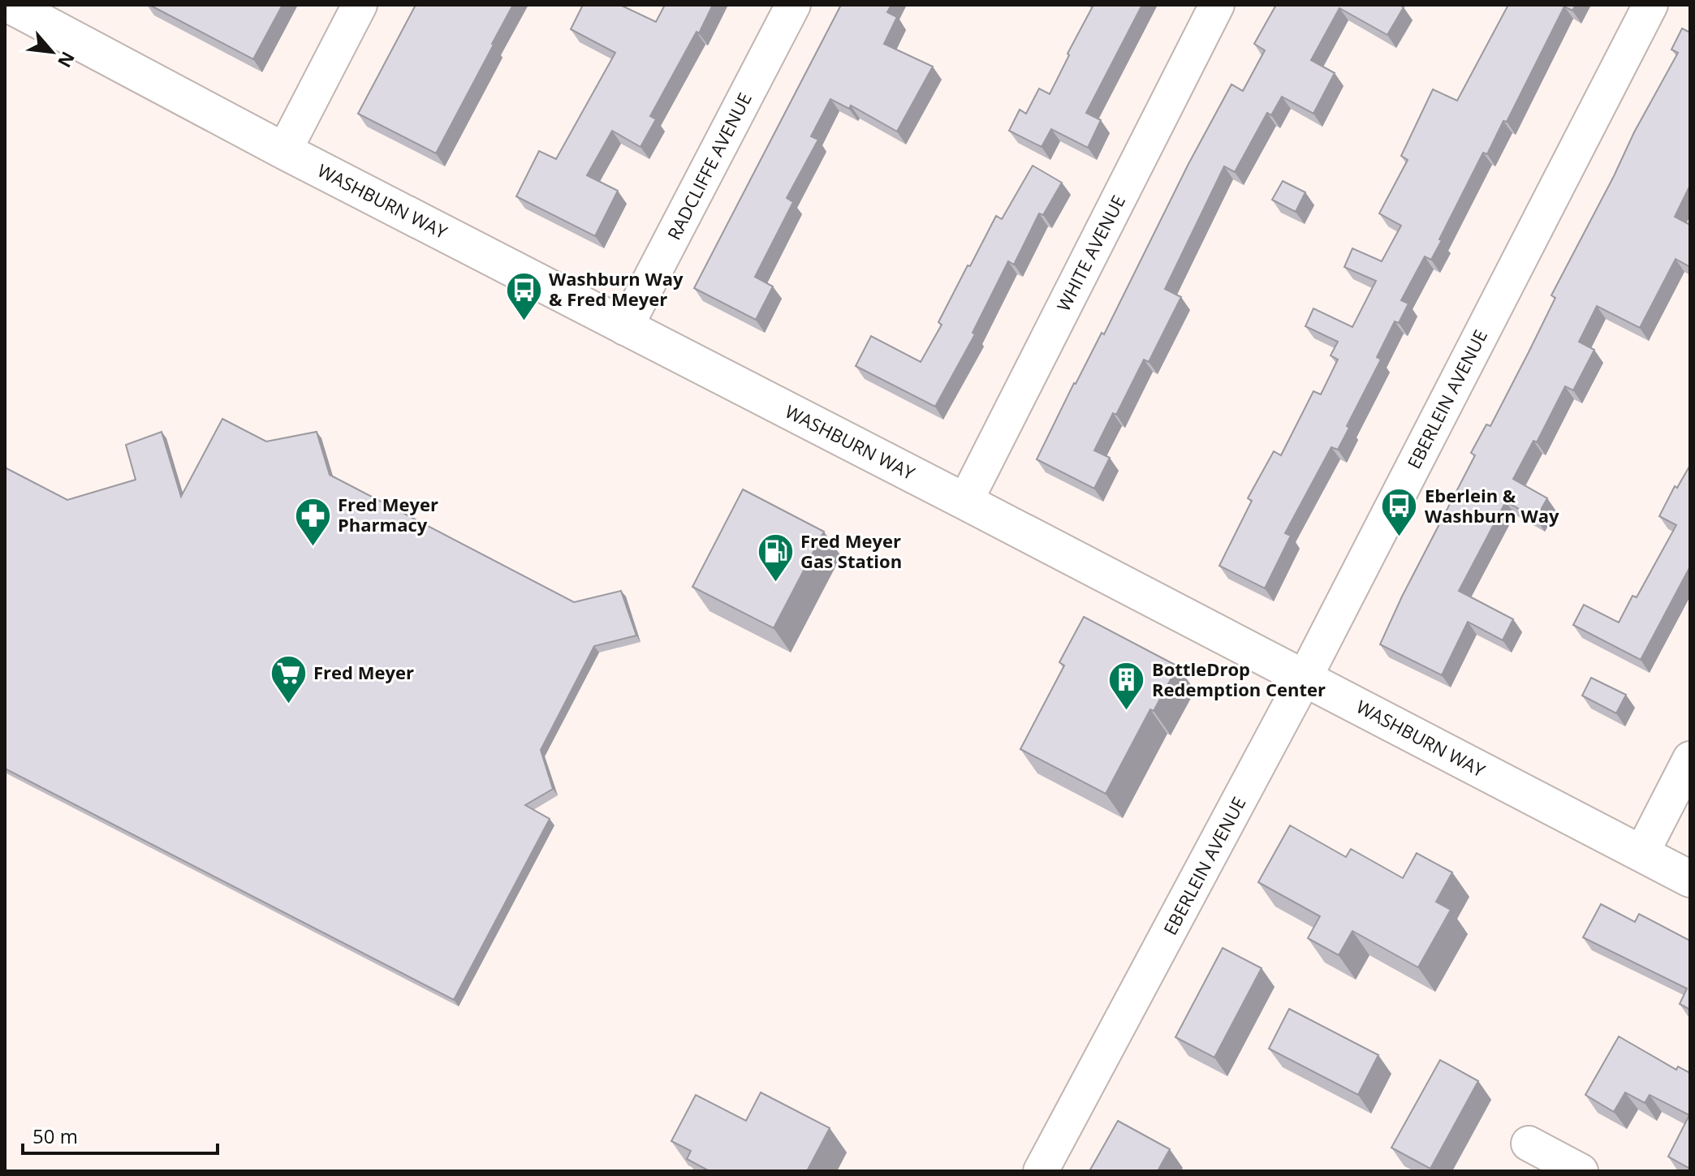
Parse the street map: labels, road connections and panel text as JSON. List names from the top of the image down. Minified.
{"streets":{"main road":["WASHBURN WAY"],"street":["RADCLIFFE AVENUE","WHITE AVENUE","EBERLEIN AVENUE"]},"crossings":[["RADCLIFFE AVENUE","WASHBURN WAY"],["WASHBURN WAY","WHITE AVENUE"],["WASHBURN WAY","EBERLEIN AVENUE"]],"places":{"bus stop":["Washburn Way & Fred Meyer","Eberlein & Washburn Way"],"pharmacy":["Fred Meyer Pharmacy"],"fuel station":["Fred Meyer Gas Station"],"supermarket":["Fred Meyer"],"building":["BottleDrop Redemption Center"]},"scale_bar":"50 m","north":"bottom right"}
